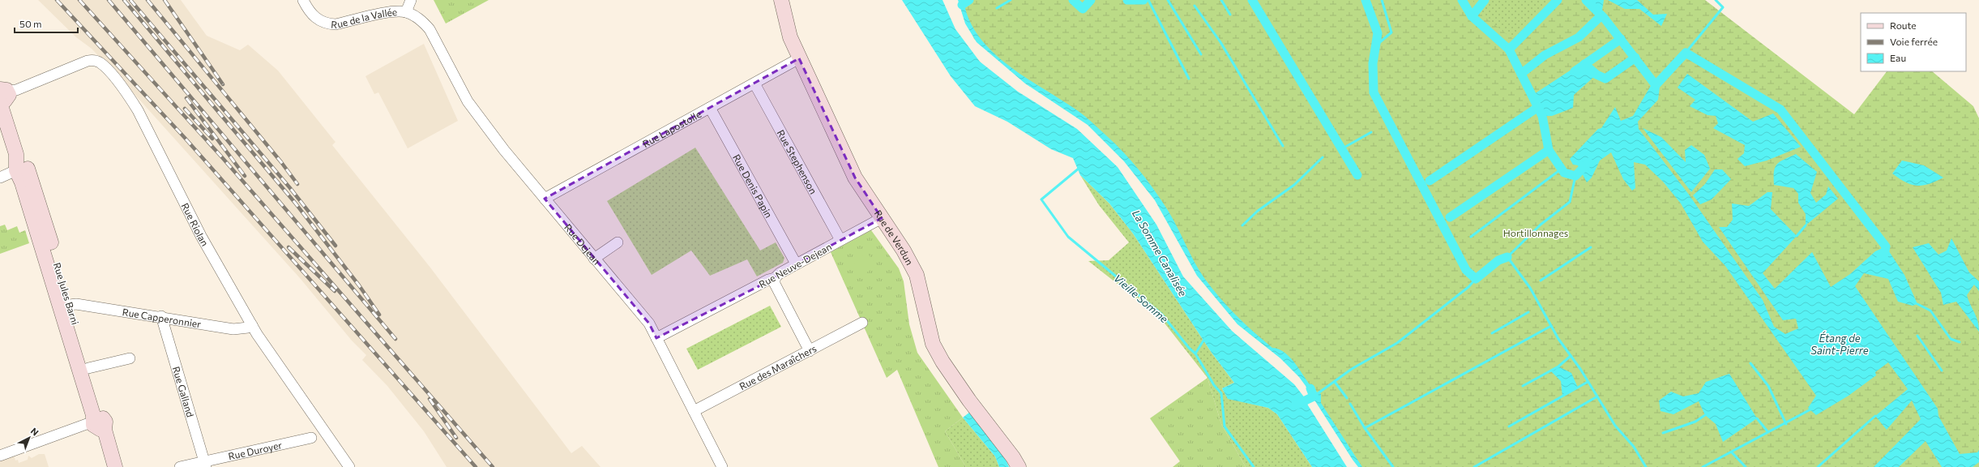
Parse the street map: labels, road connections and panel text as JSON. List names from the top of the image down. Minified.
{"streets":{"main road":["Rue de Verdun","Rue Jules Barni"],"street":["Rue de la Vallée","Rue Lapostolle","Rue Stephenson","Rue Denis Papin","Rue Riolan","Rue Dejean","Rue Neuve-Dejean","Rue Capperonnier","Rue des Maraîchers","Rue Galland","Rue Duroyer"]},"crossings":[["Rue de la Vallée","Rue Dejean"],["Rue Lapostolle","Rue Stephenson"],["Rue Lapostolle","Rue Denis Papin"],["Rue Lapostolle","Rue de Verdun"],["Rue Lapostolle","Rue Dejean"],["Rue Stephenson","Rue Neuve-Dejean"],["Rue Denis Papin","Rue Neuve-Dejean"],["Rue Riolan","Rue Jules Barni"],["Rue Riolan","Rue Capperonnier"],["Rue de Verdun","Rue Neuve-Dejean"],["Rue Dejean","Rue Neuve-Dejean"],["Rue Dejean","Rue des Maraîchers"],["Rue Jules Barni","Rue Capperonnier"],["Rue Capperonnier","Rue Galland"],["Rue Galland","Rue Duroyer"]],"water":["La Somme Canalisée","Vieille Somme","Étang de Saint-Pierre"],"parks":["Hortillonnages"],"legend":["Route","Voie ferrée","Eau"],"scale_bar":"50 m","north":"top right"}
